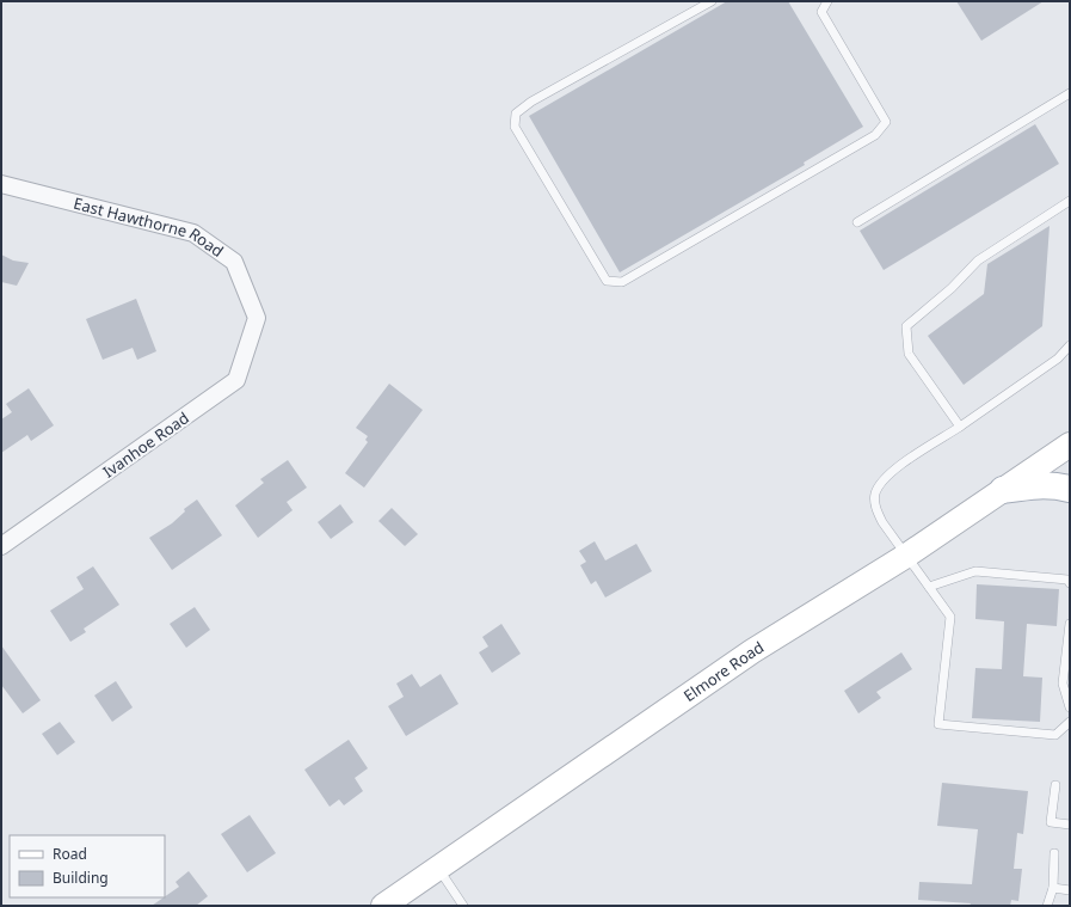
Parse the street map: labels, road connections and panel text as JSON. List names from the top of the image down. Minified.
{"streets":{"street":["East Hawthorne Road","Ivanhoe Road","Elmore Road"]},"crossings":[["East Hawthorne Road","Ivanhoe Road"]],"legend":["Road","Building"]}
